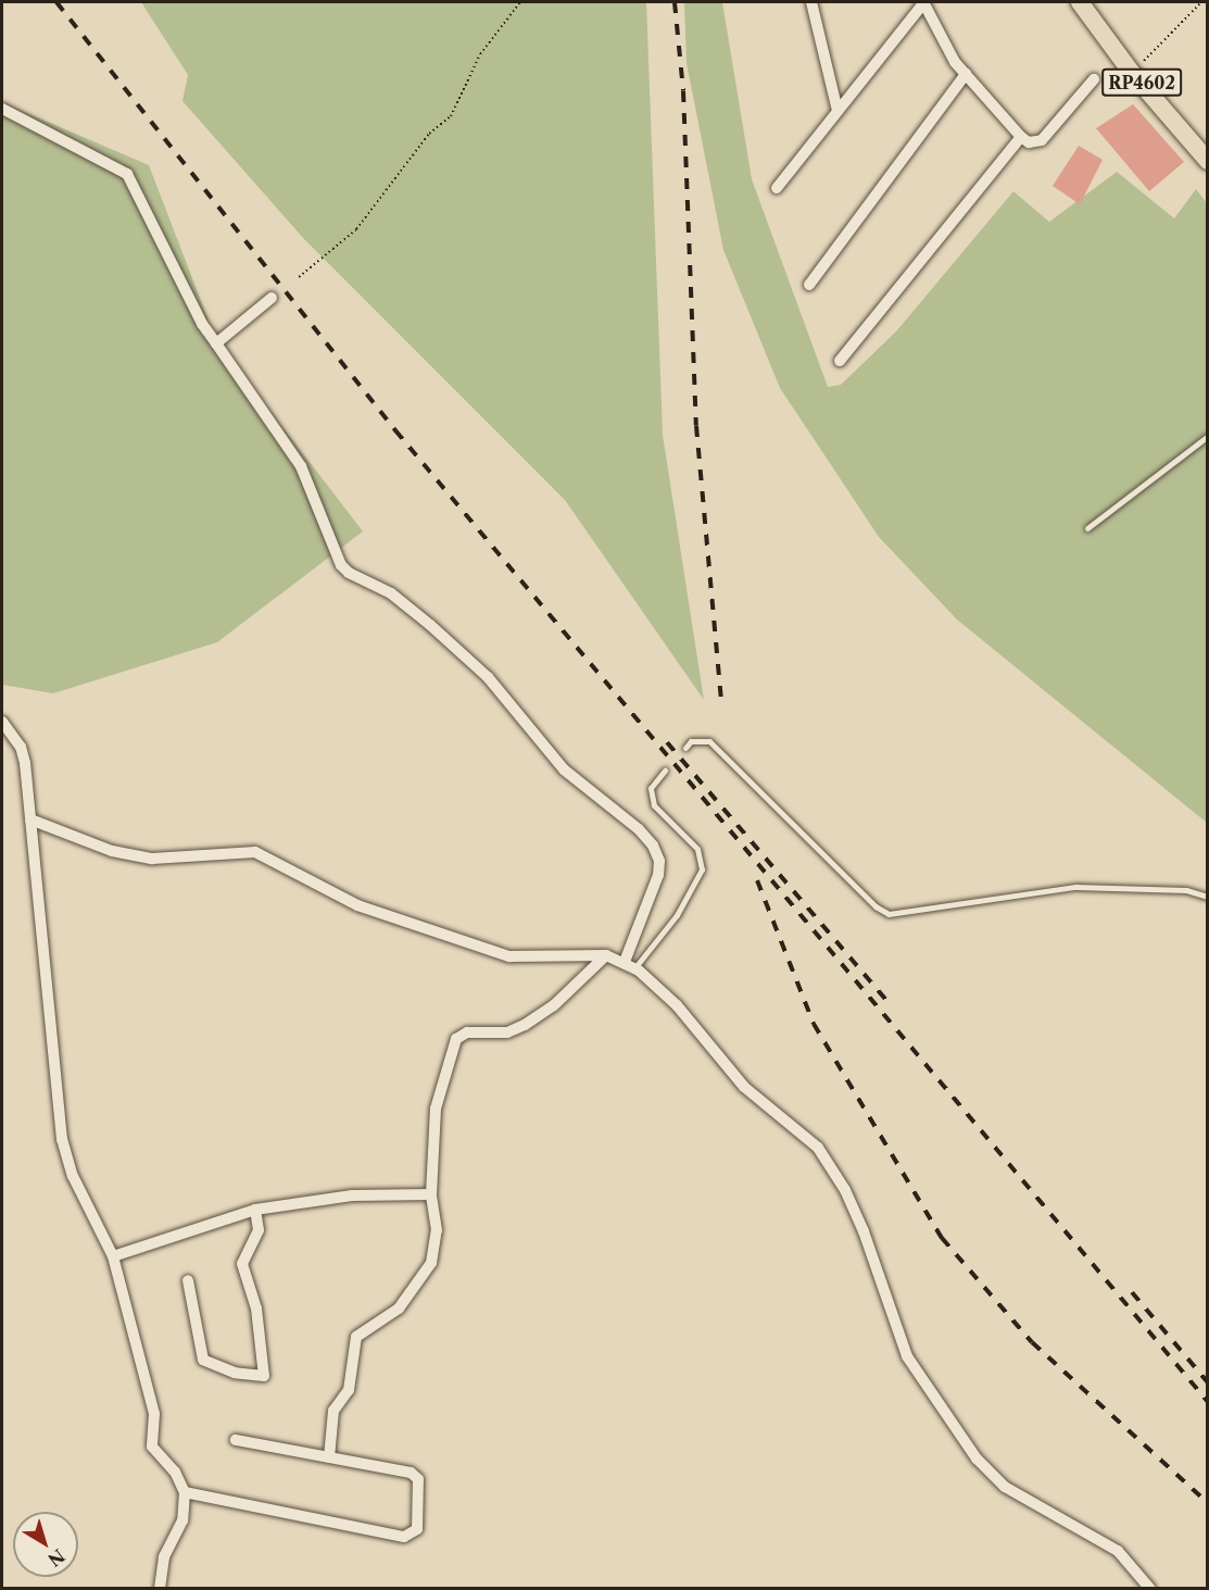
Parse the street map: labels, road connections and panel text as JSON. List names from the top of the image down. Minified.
{"streets":{"main road":["RP4602"]},"north":"bottom right"}
